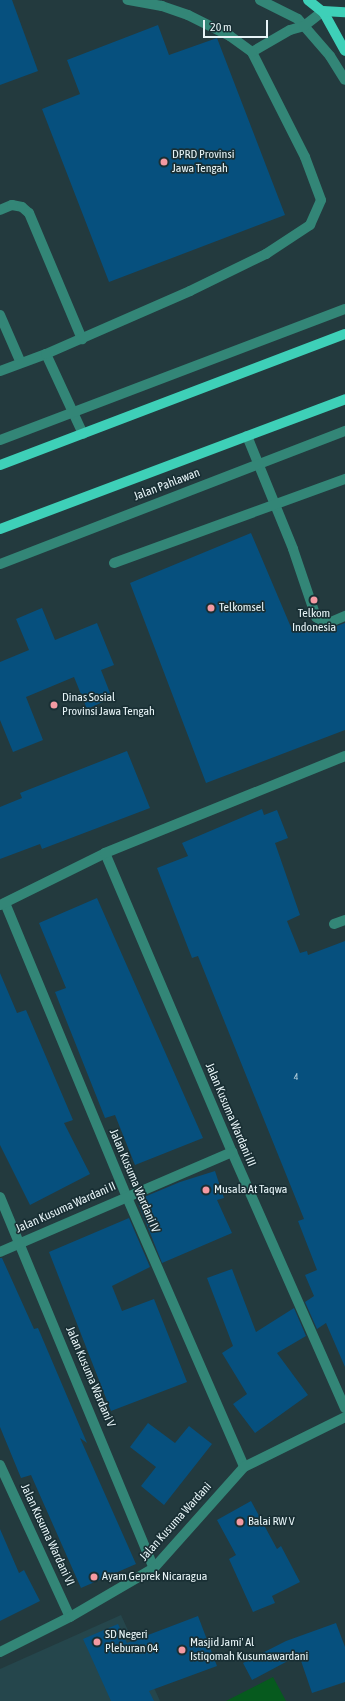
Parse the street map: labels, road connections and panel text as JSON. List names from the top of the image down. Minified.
{"streets":{"main road":["Jalan Pahlawan"],"street":["Jalan Kusuma Wardani III","Jalan Kusuma Wardani IV","Jalan Kusuma Wardani II","Jalan Kusuma Wardani V","Jalan Kusuma Wardani","Jalan Kusuma Wardani VI"]},"crossings":[["Jalan Kusuma Wardani III","Jalan Kusuma Wardani II"],["Jalan Kusuma Wardani IV","Jalan Kusuma Wardani II"],["Jalan Kusuma Wardani IV","Jalan Kusuma Wardani"],["Jalan Kusuma Wardani II","Jalan Kusuma Wardani V"],["Jalan Kusuma Wardani V","Jalan Kusuma Wardani"],["Jalan Kusuma Wardani","Jalan Kusuma Wardani VI"]],"places":["DPRD Provinsi Jawa Tengah","Telkom Indonesia","Telkomsel","Dinas Sosial Provinsi Jawa Tengah","Musala At Taqwa","Balai RW V","Ayam Geprek Nicaragua","SD Negeri Pleburan 04","Masjid Jami' Al Istiqomah Kusumawardani"],"house_numbers":["4"],"scale_bar":"20 m"}
